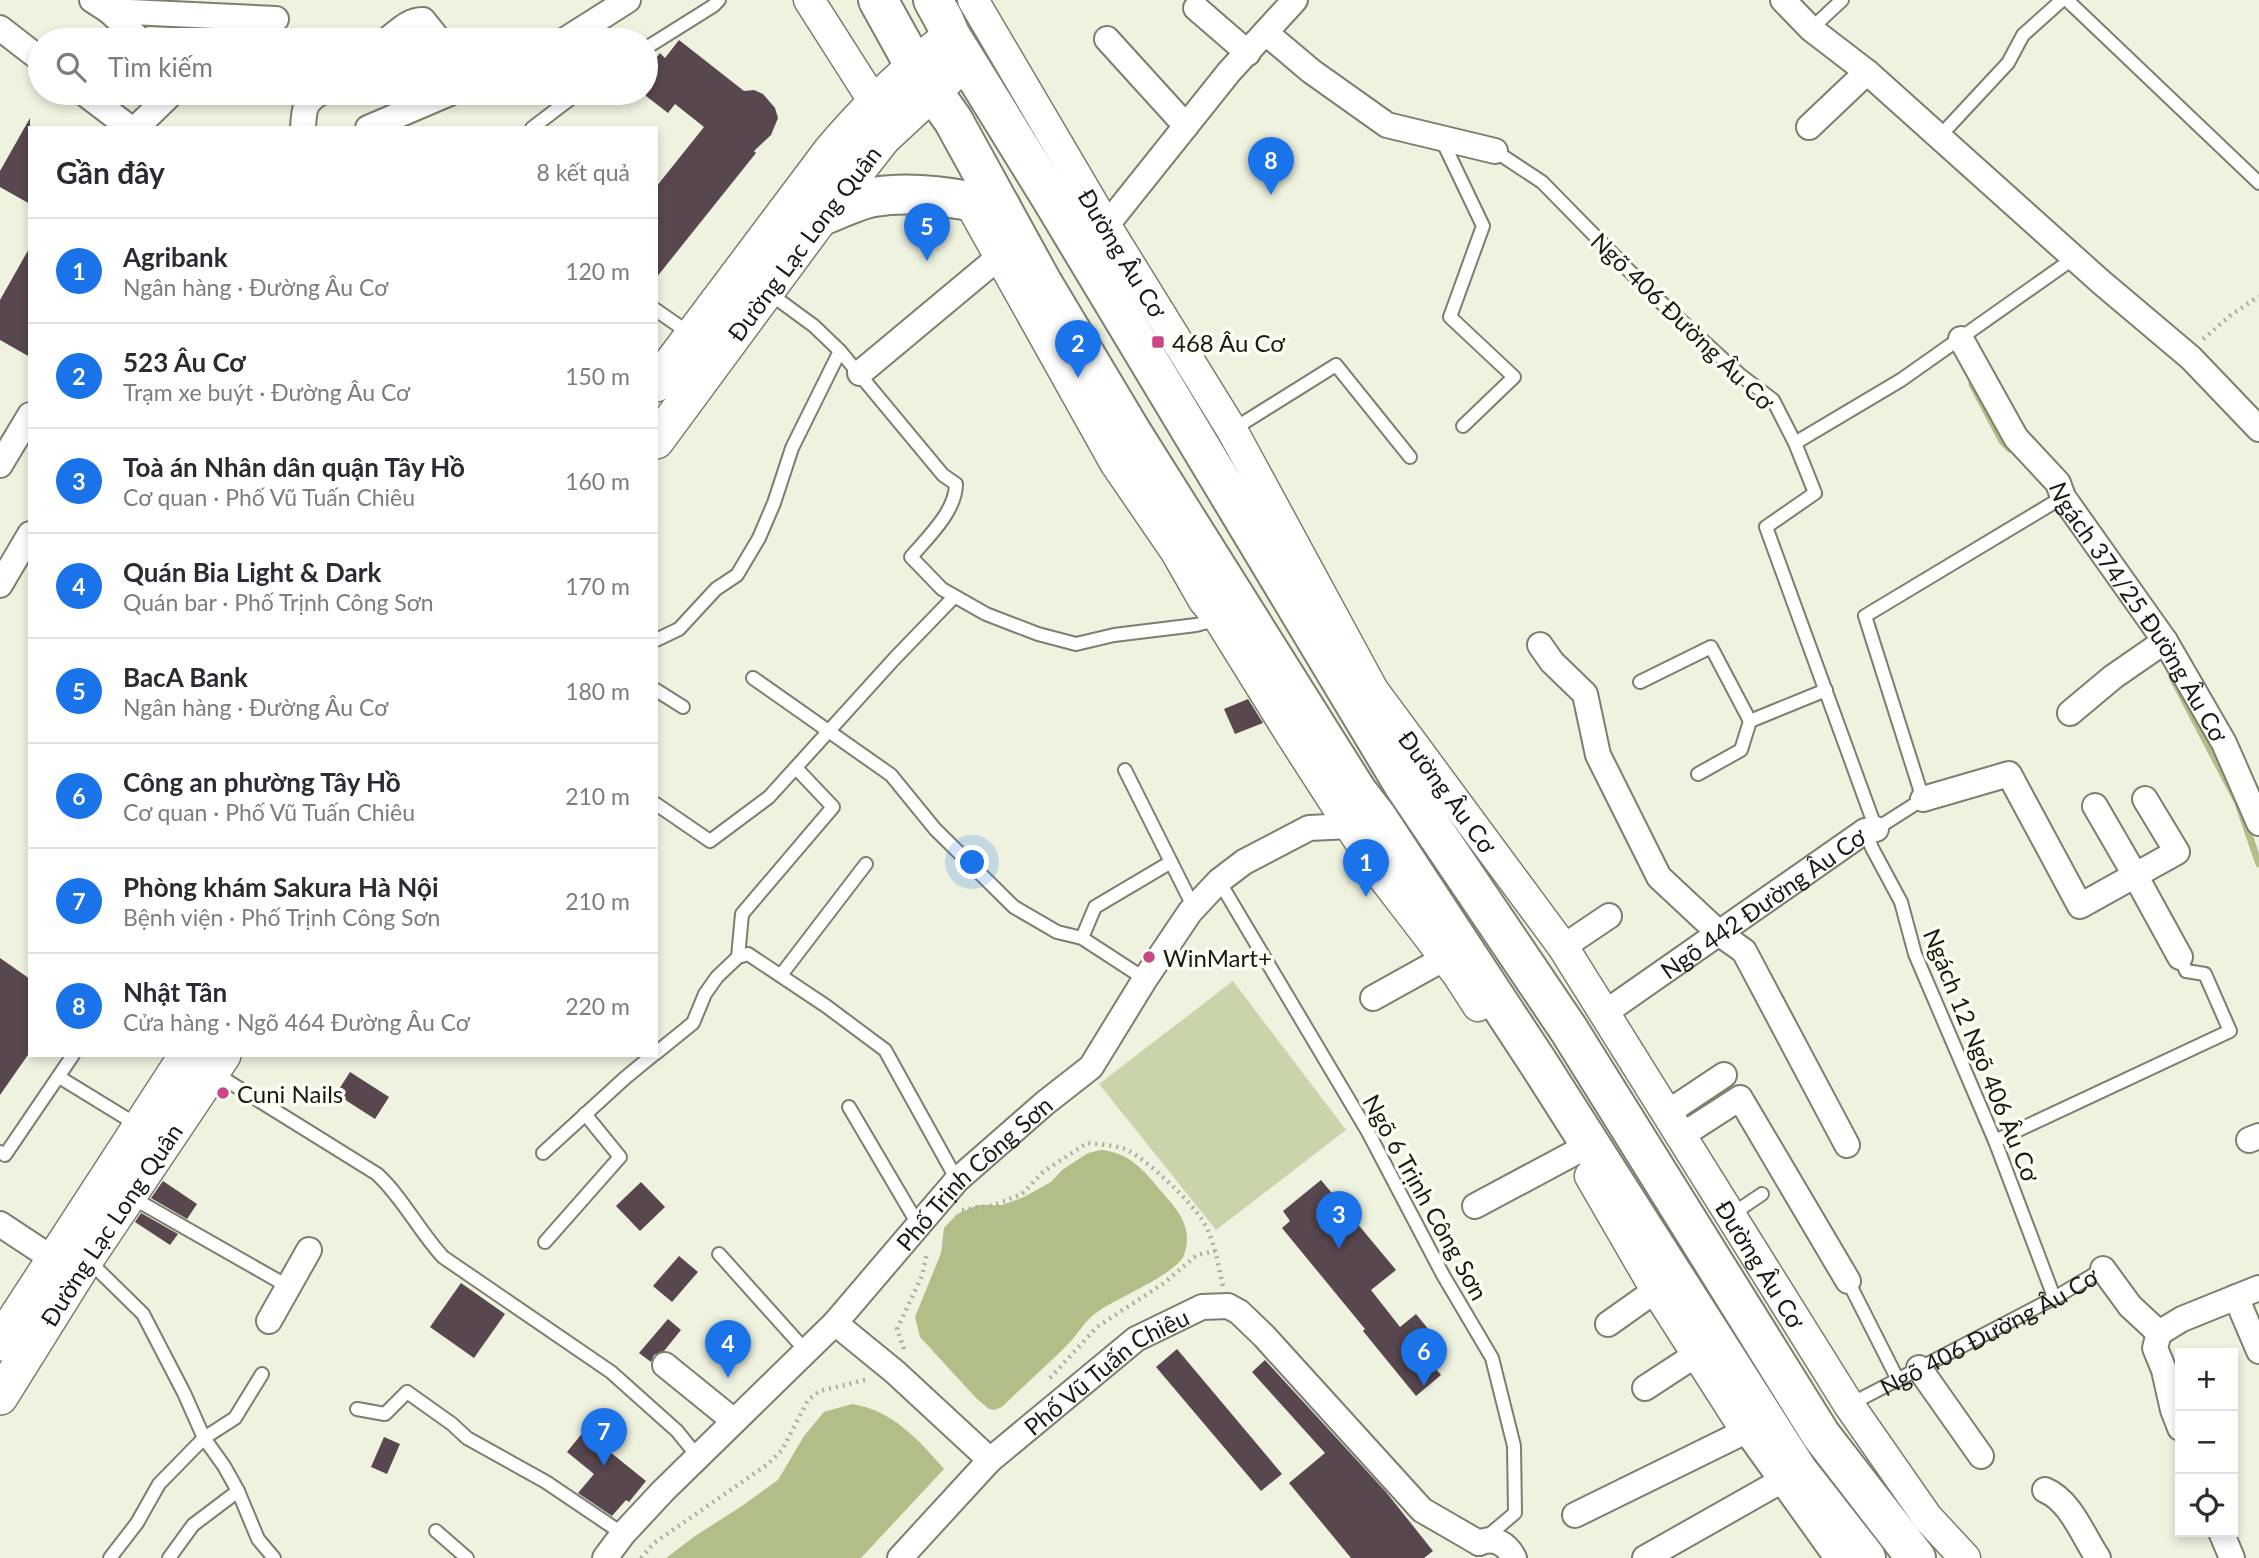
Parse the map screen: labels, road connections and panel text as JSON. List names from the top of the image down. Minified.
{"streets":{"main road":["Đường Lạc Long Quân","Đường Âu Cơ"],"street":["Ngõ 406 Đường Âu Cơ","Ngách 374/25 Đường Âu Cơ","Ngõ 442 Đường Âu Cơ","Phố Trịnh Công Sơn","Phố Vũ Tuấn Chiêu"],"lane":["Ngách 12 Ngõ 406 Âu Cơ","Ngõ 6 Trịnh Công Sơn"]},"crossings":[["Đường Lạc Long Quân","Đường Âu Cơ"],["Đường Âu Cơ","Ngõ 406 Đường Âu Cơ"],["Đường Âu Cơ","Ngõ 442 Đường Âu Cơ"],["Ngõ 406 Đường Âu Cơ","Ngõ 442 Đường Âu Cơ"],["Ngõ 406 Đường Âu Cơ","Ngách 12 Ngõ 406 Âu Cơ"],["Ngõ 442 Đường Âu Cơ","Ngách 12 Ngõ 406 Âu Cơ"],["Phố Trịnh Công Sơn","Ngõ 6 Trịnh Công Sơn"],["Ngõ 6 Trịnh Công Sơn","Phố Vũ Tuấn Chiêu"]],"places":{"transit":["468 Âu Cơ"],"other":["WinMart+","Cuni Nails"]},"page":{"search":"Tìm kiếm","heading":["Gần đây","8 kết quả"],"pins":["8","5","2","1","3","4","6","7"],"list":[{"mark":"1","name":"Agribank","note":"Ngân hàng · Đường Âu Cơ","value":"120 m"},{"mark":"2","name":"523 Âu Cơ","note":"Trạm xe buýt · Đường Âu Cơ","value":"150 m"},{"mark":"3","name":"Toà án Nhân dân quận Tây Hồ","note":"Cơ quan · Phố Vũ Tuấn Chiêu","value":"160 m"},{"mark":"4","name":"Quán Bia Light & Dark","note":"Quán bar · Phố Trịnh Công Sơn","value":"170 m"},{"mark":"5","name":"BacA Bank","note":"Ngân hàng · Đường Âu Cơ","value":"180 m"},{"mark":"6","name":"Công an phường Tây Hồ","note":"Cơ quan · Phố Vũ Tuấn Chiêu","value":"210 m"},{"mark":"7","name":"Phòng khám Sakura Hà Nội","note":"Bệnh viện · Phố Trịnh Công Sơn","value":"210 m"},{"mark":"8","name":"Nhật Tân","note":"Cửa hàng · Ngõ 464 Đường Âu Cơ","value":"220 m"}],"map_buttons":["+","−"]}}
